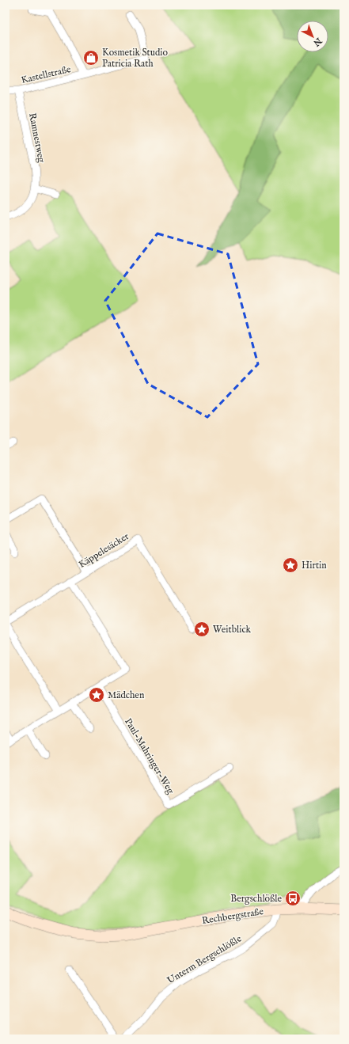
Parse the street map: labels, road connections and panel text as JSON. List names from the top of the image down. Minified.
{"streets":{"main road":["Rechbergstraße"],"street":["Kastellstraße","Ramnestweg","Käppelesäcker","Paul-Mahringer-Weg","Unterm Bergschlößle"]},"crossings":[["Kastellstraße","Ramnestweg"],["Rechbergstraße","Unterm Bergschlößle"]],"places":{"shop":["Kosmetik Studio Patricia Rath"],"place":["Hirtin","Weitblick","Mädchen"],"bus stop":["Bergschlößle"]},"north":"bottom right"}
